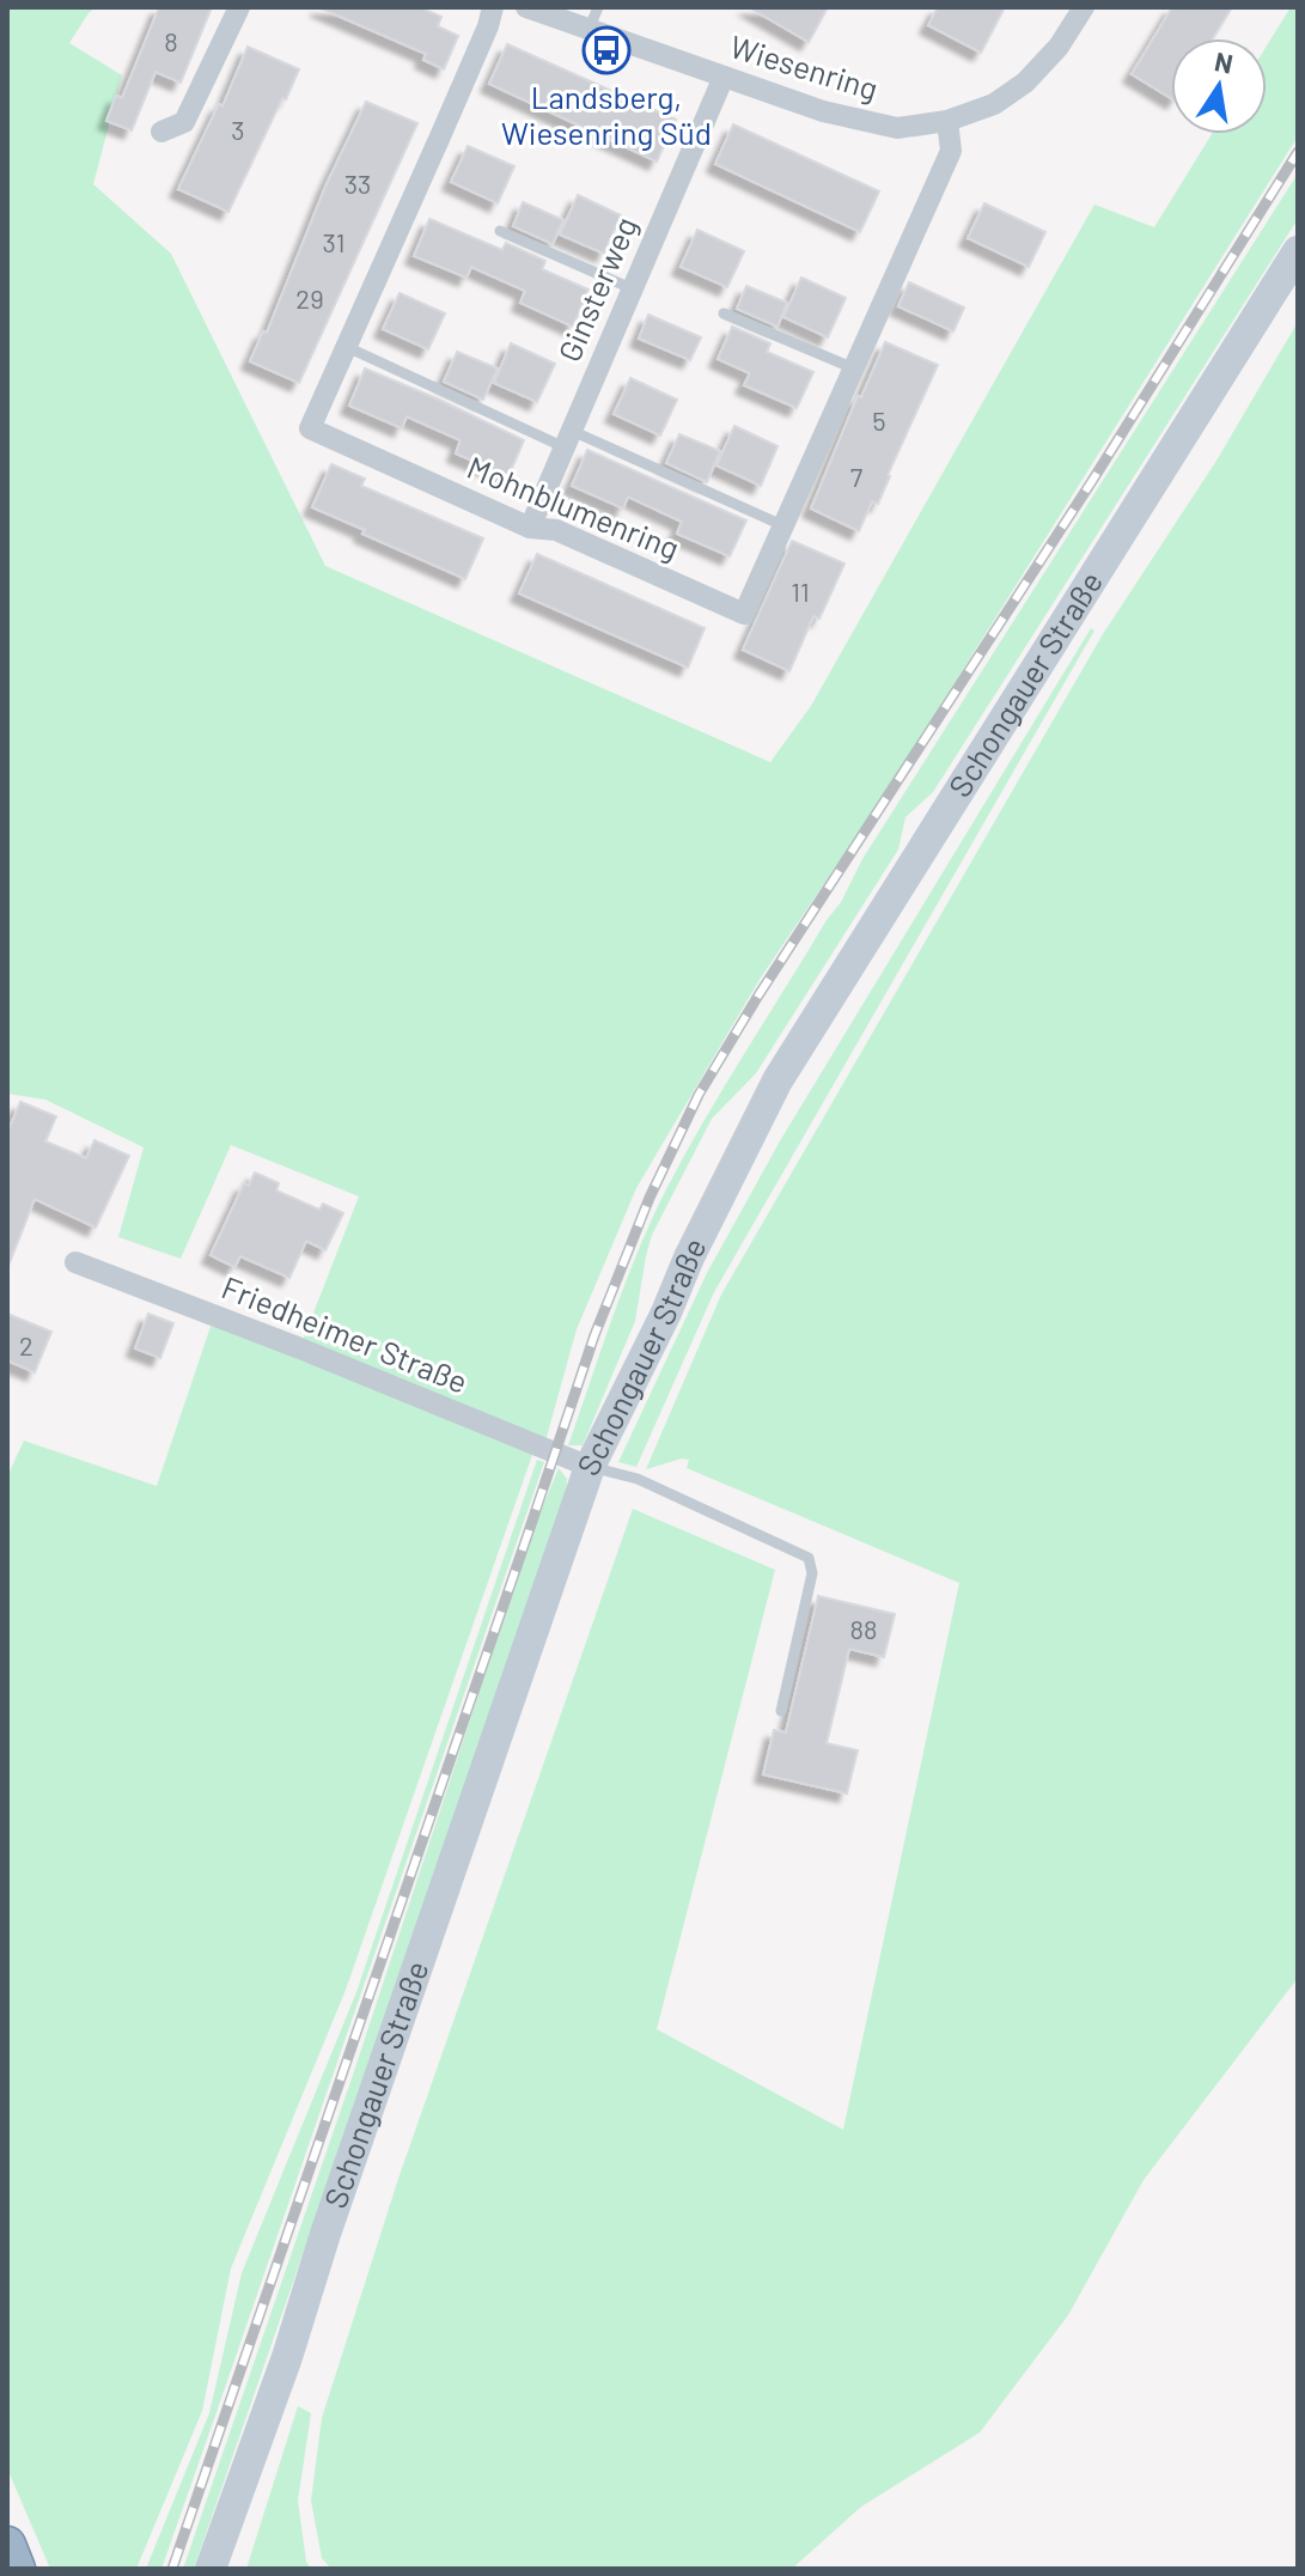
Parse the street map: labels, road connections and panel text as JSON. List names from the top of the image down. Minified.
{"streets":{"main road":["Schongauer Straße"],"street":["Wiesenring","Ginsterweg","Mohnblumenring","Friedheimer Straße"]},"crossings":[["Wiesenring","Ginsterweg"],["Wiesenring","Mohnblumenring"],["Ginsterweg","Mohnblumenring"],["Schongauer Straße","Friedheimer Straße"]],"places":{"bus stop":["Landsberg, Wiesenring Süd"]},"house_numbers":["8","3","33","31","29","5","7","11","2","88"],"north":"top"}
